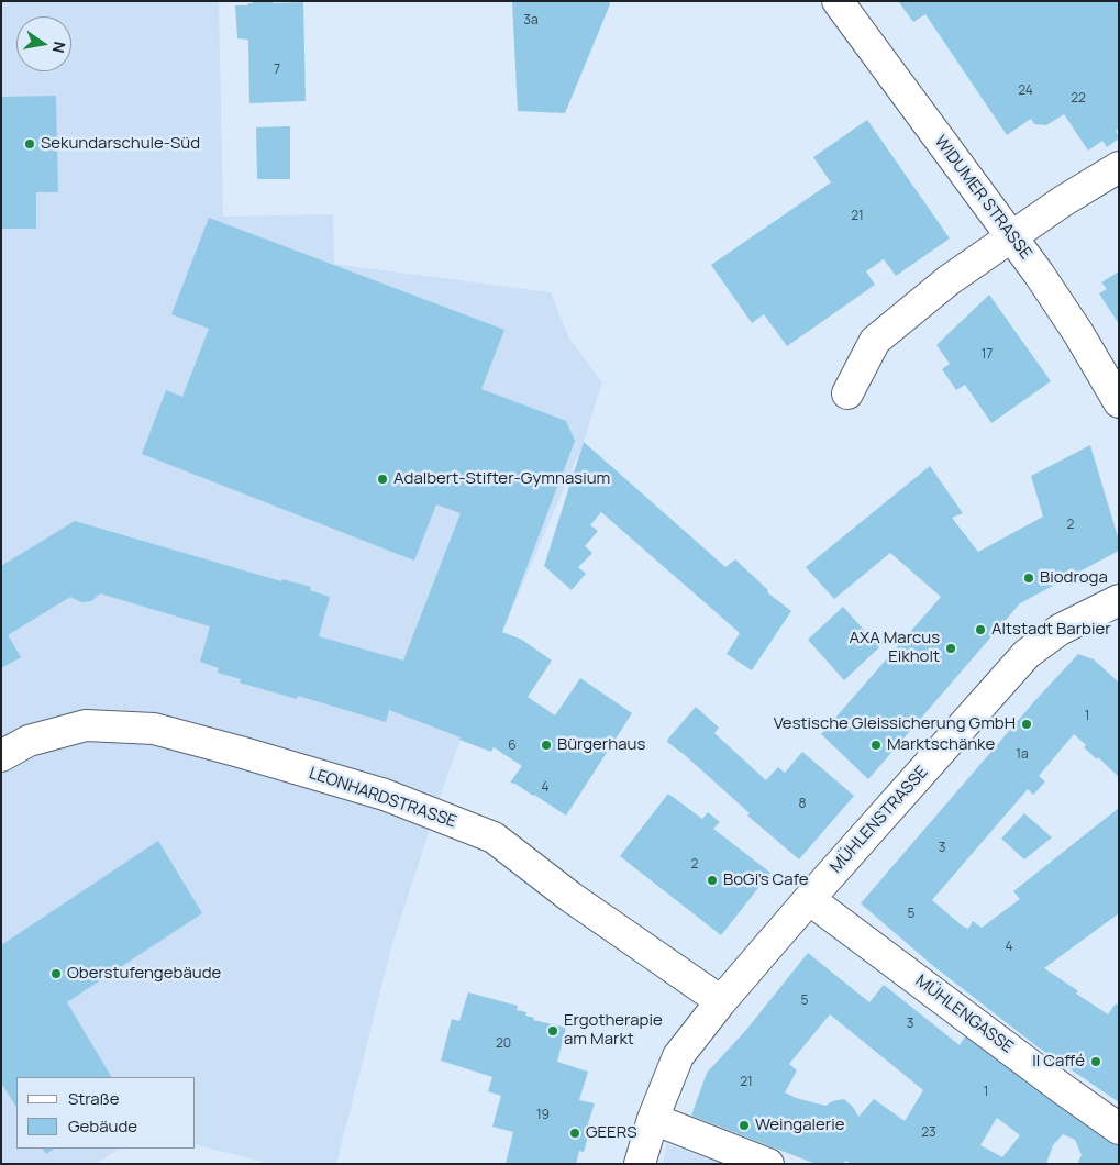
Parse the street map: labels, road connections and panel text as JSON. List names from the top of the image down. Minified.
{"streets":{"street":["WIDUMER STRASSE","LEONHARDSTRASSE","MÜHLENSTRASSE","MÜHLENGASSE"]},"crossings":[["LEONHARDSTRASSE","MÜHLENSTRASSE"],["MÜHLENSTRASSE","MÜHLENGASSE"]],"places":["Sekundarschule-Süd","Adalbert-Stifter-Gymnasium","Biodroga","Altstadt Barbier","AXA Marcus Eikholt","Vestische Gleissicherung GmbH","Bürgerhaus","Marktschänke","BoGi's Cafe","Oberstufengebäude","Ergotherapie am Markt","Il Caffé","Weingalerie","GEERS"],"house_numbers":["3a","7","24","22","21","17","2","1","6","1a","4","8","3","2","5","4","5","3","20","21","1","19","23"],"legend":["Straße","Gebäude"],"north":"right"}
